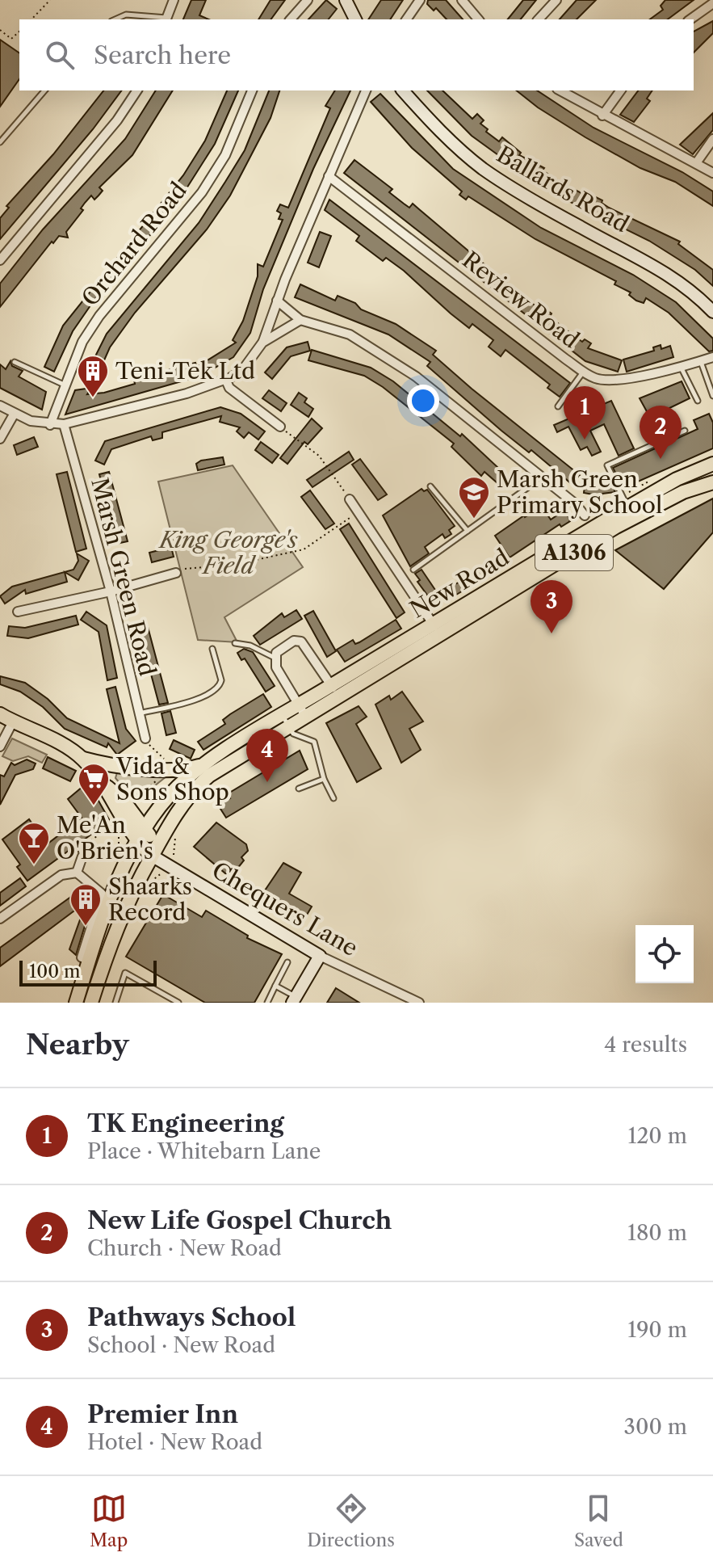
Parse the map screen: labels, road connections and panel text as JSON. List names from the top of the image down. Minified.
{"streets":{"main road":["Ballards Road","A1306","New Road","Chequers Lane"],"street":["Orchard Road","Review Road","Marsh Green Road"]},"crossings":[["A1306","New Road"],["A1306","Chequers Lane"],["New Road","Chequers Lane"]],"parks":["King George's Field"],"places":{"building":["Teni-Tek Ltd","Shaarks Record"],"school or university":["Marsh Green Primary School"],"supermarket":["Vida & Sons Shop"],"bar":["Me'An O'Brien's"]},"scale_bar":"100 m","page":{"search":"Search here","pins":["1","2","3","4"],"scale":"100 m","heading":["Nearby","4 results"],"list":[{"mark":"1","name":"TK Engineering","note":"Place · Whitebarn Lane","value":"120 m"},{"mark":"2","name":"New Life Gospel Church","note":"Church · New Road","value":"180 m"},{"mark":"3","name":"Pathways School","note":"School · New Road","value":"190 m"},{"mark":"4","name":"Premier Inn","note":"Hotel · New Road","value":"300 m"}],"nav":["Map","Directions","Saved"]}}
